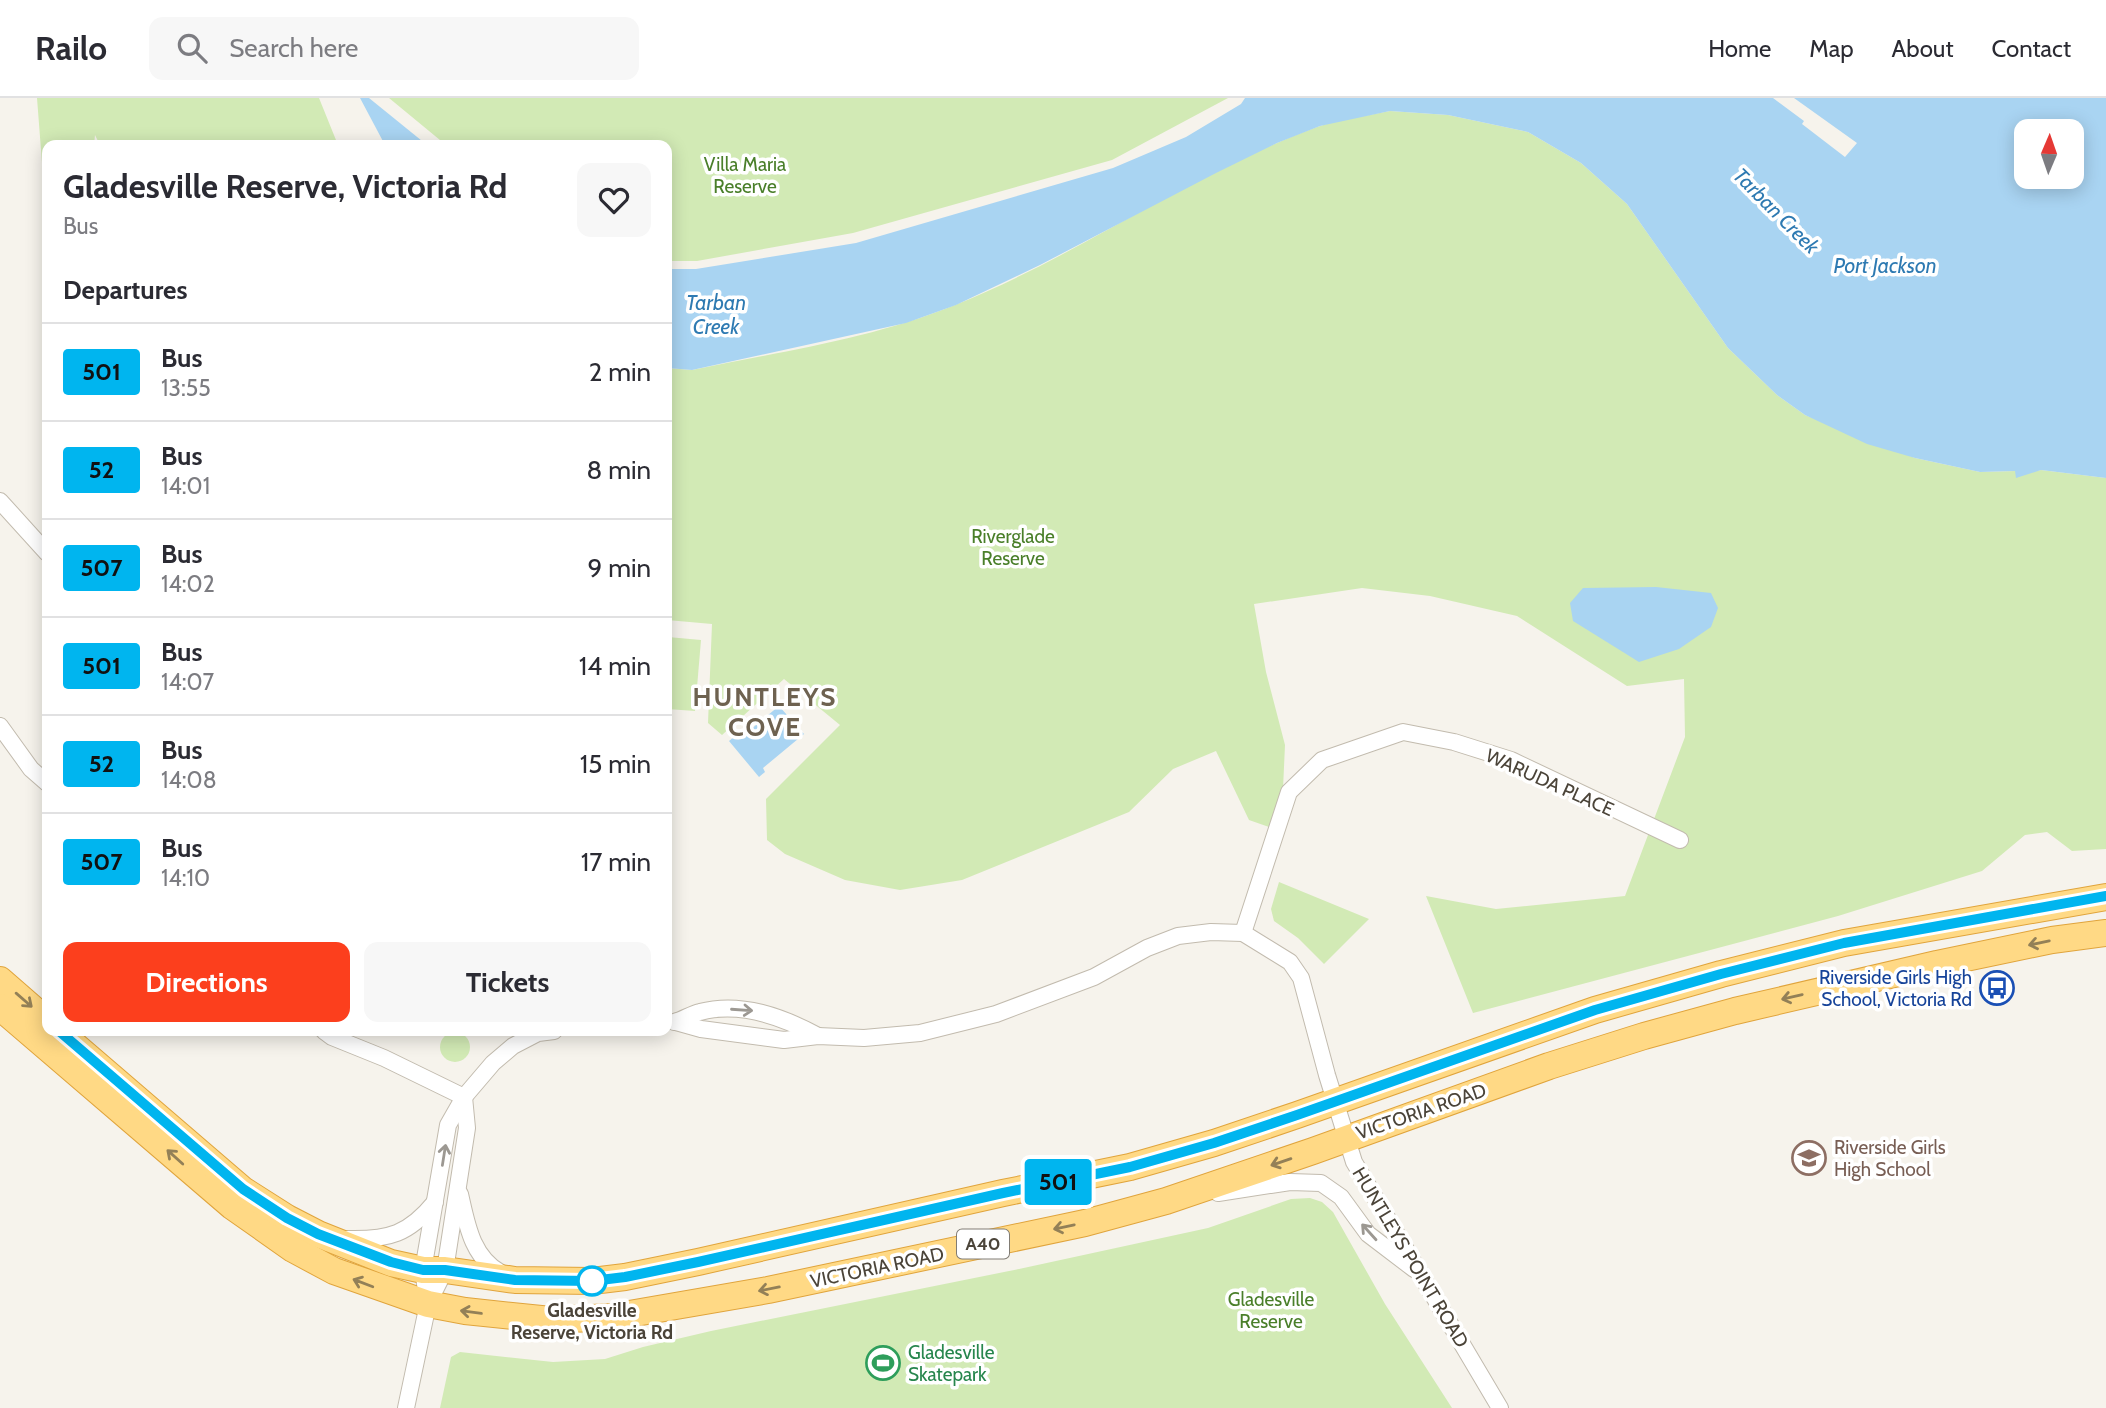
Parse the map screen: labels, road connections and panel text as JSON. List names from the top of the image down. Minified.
{"streets":{"highway":["VICTORIA ROAD","A40"],"street":["WARUDA PLACE","HUNTLEYS POINT ROAD"]},"crossings":[["WARUDA PLACE","HUNTLEYS POINT ROAD"],["VICTORIA ROAD","HUNTLEYS POINT ROAD"]],"districts":["HUNTLEYS COVE"],"water":["Tarban Creek","Port Jackson"],"parks":["Villa Maria Reserve","Riverglade Reserve","Gladesville Reserve"],"places":{"bus stop":["Riverside Girls High School, Victoria Rd"],"school or university":["Riverside Girls High School"],"other":["Gladesville Reserve, Victoria Rd"],"sports":["Gladesville Skatepark"]},"lines":["bus line 501"],"north":"top","page":{"header":"Railo","search":"Search here","nav":["Home","Map","About","Contact"],"on_map":"501","heading":[["Gladesville Reserve, Victoria Rd","Bus"],"Departures"],"list":[{"mark":"501","name":"Bus","note":"13:55","value":"2 min"},{"mark":"52","name":"Bus","note":"14:01","value":"8 min"},{"mark":"507","name":"Bus","note":"14:02","value":"9 min"},{"mark":"501","name":"Bus","note":"14:07","value":"14 min"},{"mark":"52","name":"Bus","note":"14:08","value":"15 min"},{"mark":"507","name":"Bus","note":"14:10","value":"17 min"}],"buttons":["Directions","Tickets"]}}
